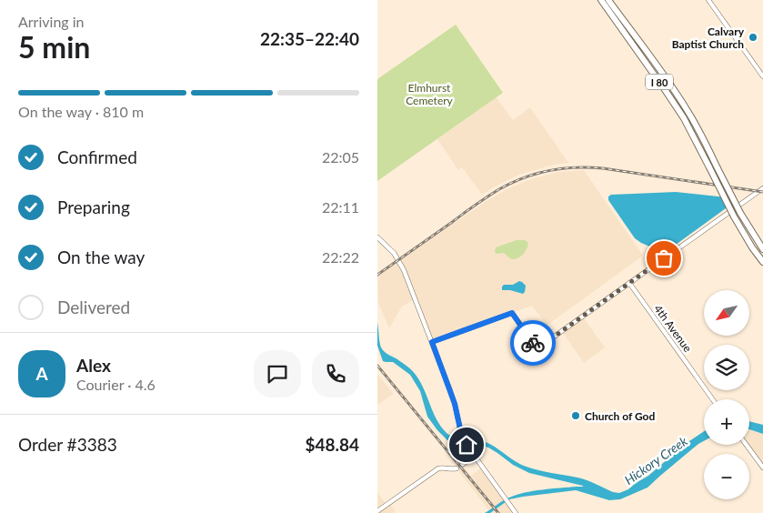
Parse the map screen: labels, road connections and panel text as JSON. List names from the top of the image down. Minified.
{"streets":{"highway":["I 80"],"street":["4th Avenue"]},"water":["Hickory Creek"],"parks":["Elmhurst Cemetery"],"places":["Calvary Baptist Church","Church of God"],"north":"bottom left","page":{"heading":["5 min","Arriving in","22:35–22:40"],"panel":["Alex","Courier · 4.6","Order #3383","$48.84"],"bar":"On the way · 810 m","list":[["Confirmed","22:05"],["Preparing","22:11"],["On the way","22:22"],"Delivered"],"map_buttons":["+","−"],"round":"A"}}
